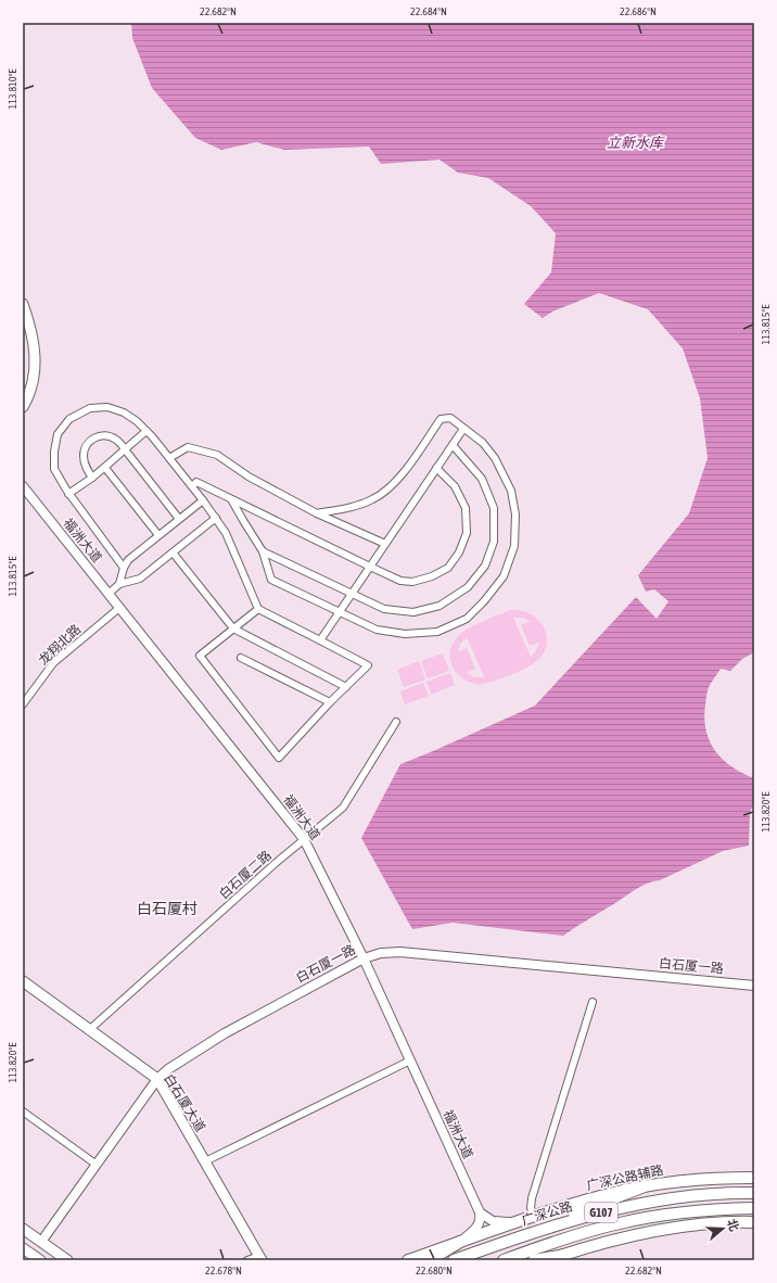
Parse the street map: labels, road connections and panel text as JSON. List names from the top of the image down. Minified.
{"streets":{"main road":["白石厦大道","广深公路辅路","G107","广深公路"],"street":["福洲大道","龙翔北路","白石厦二路","白石厦一路"]},"crossings":[["福洲大道","龙翔北路"],["福洲大道","白石厦二路"],["福洲大道","白石厦一路"],["白石厦二路","白石厦大道"],["白石厦一路","白石厦大道"]],"districts":["白石厦村"],"water":["立新水库"],"north":"right","coordinates":["22.682°N","22.684°N","22.686°N","113.810°E","113.815°E","113.820°E","22.678°N","22.680°N"]}
